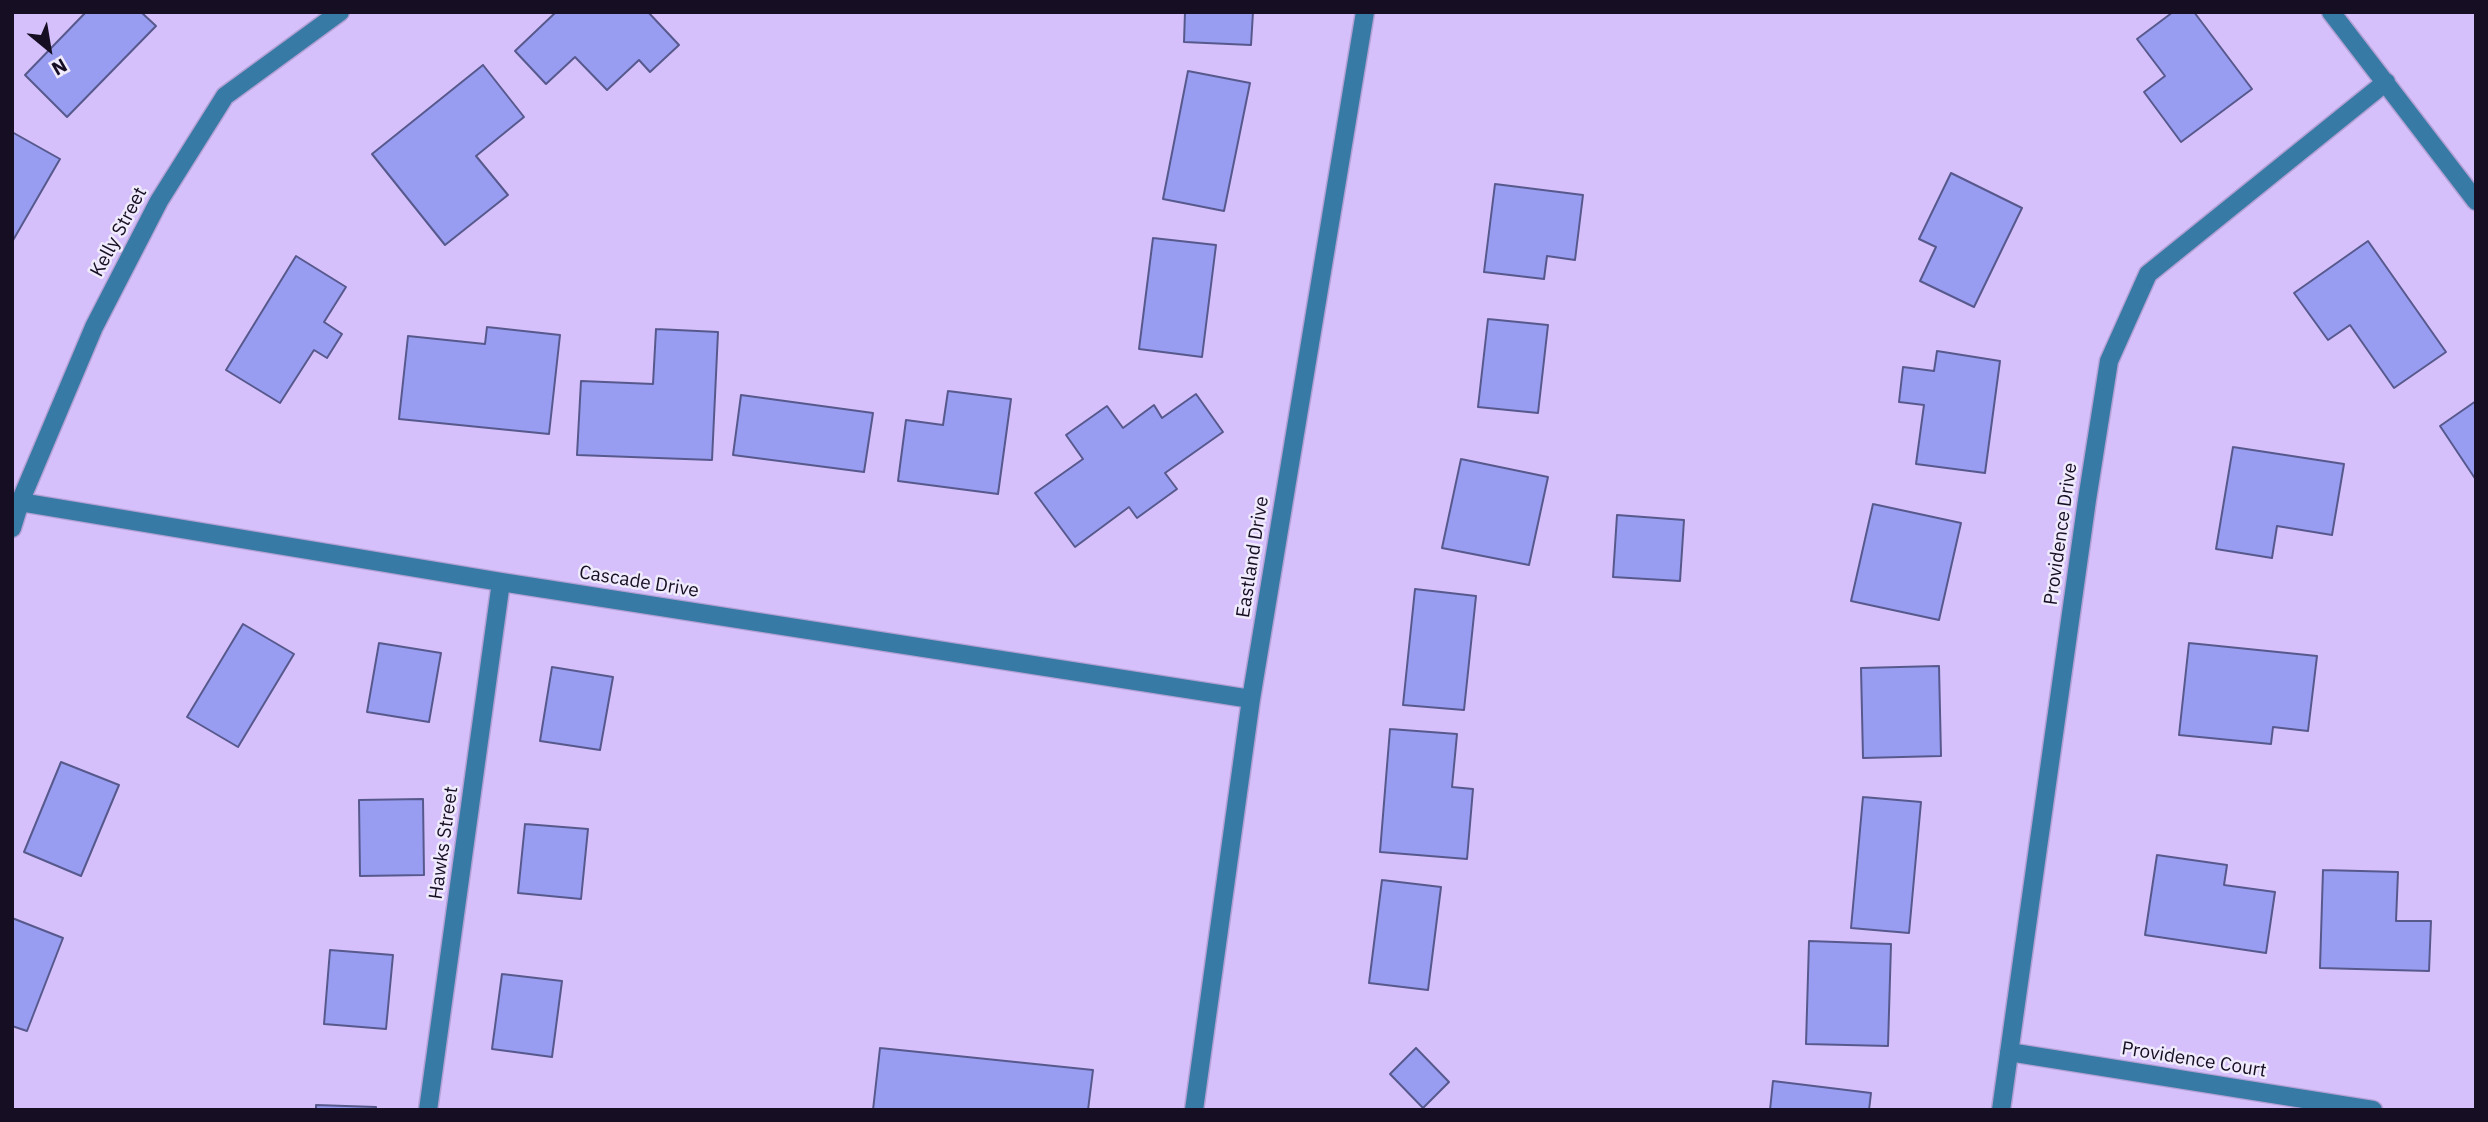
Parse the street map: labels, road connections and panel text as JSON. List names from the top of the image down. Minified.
{"streets":{"street":["Kelly Street","Providence Drive","Eastland Drive","Cascade Drive","Hawks Street","Providence Court"]},"crossings":[["Kelly Street","Cascade Drive"],["Providence Drive","Providence Court"],["Eastland Drive","Cascade Drive"],["Cascade Drive","Hawks Street"]],"north":"bottom right"}
